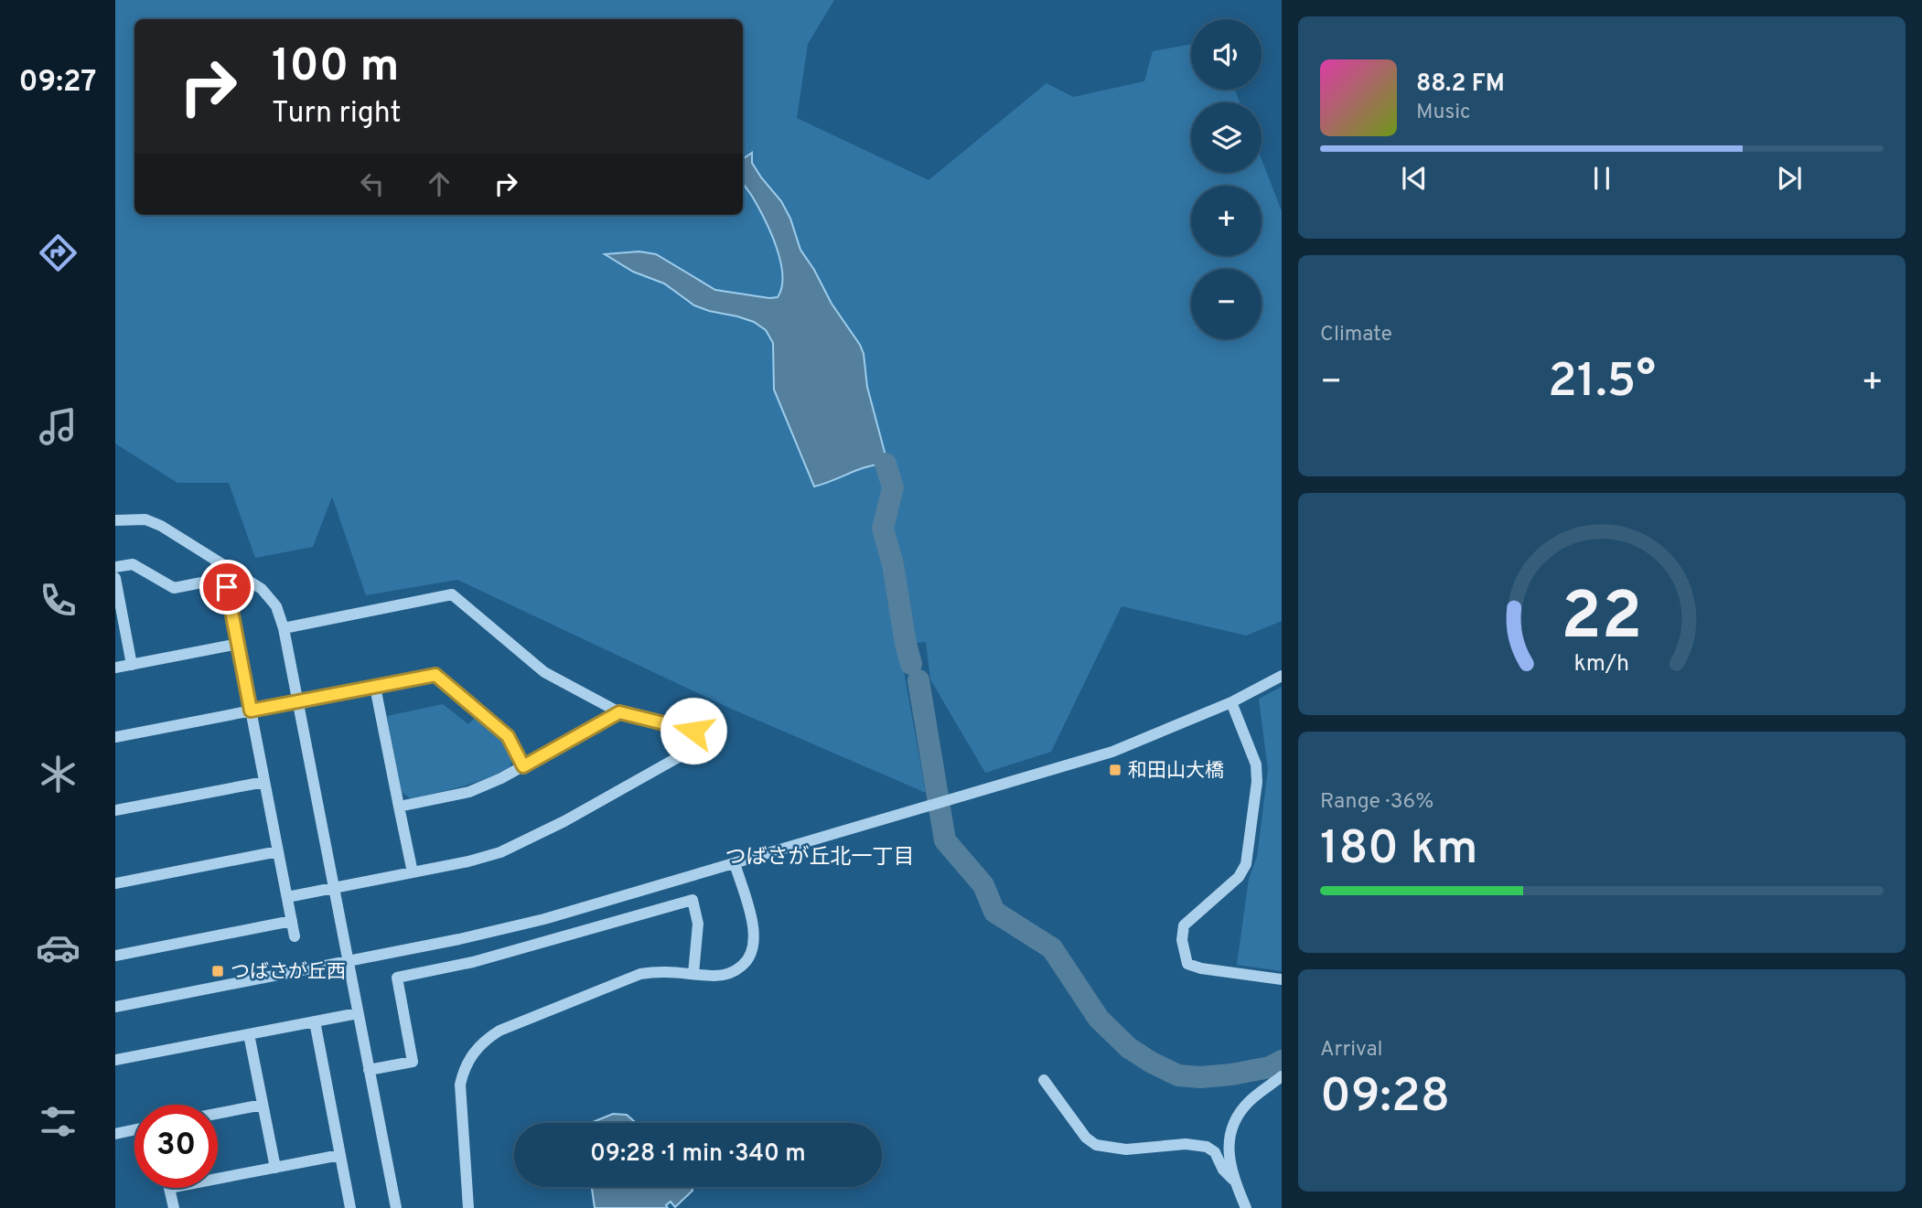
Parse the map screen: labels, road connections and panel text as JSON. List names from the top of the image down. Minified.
{"districts":["つばさが丘北一丁目"],"places":{"transit":["和田山大橋","つばさが丘西"]},"page":{"tabs":"09:27","map_buttons":["+","−"],"turn":["100 m","Turn right"],"song":["88.2 FM","Music"],"tile":["Climate",["Range · 36%","180 km"],["Arrival","09:28"]],"heat":["−","21.5°","+"],"limit":"30","trip":"09:28 · 1 min · 340 m","gauge":["22","km/h"]}}
